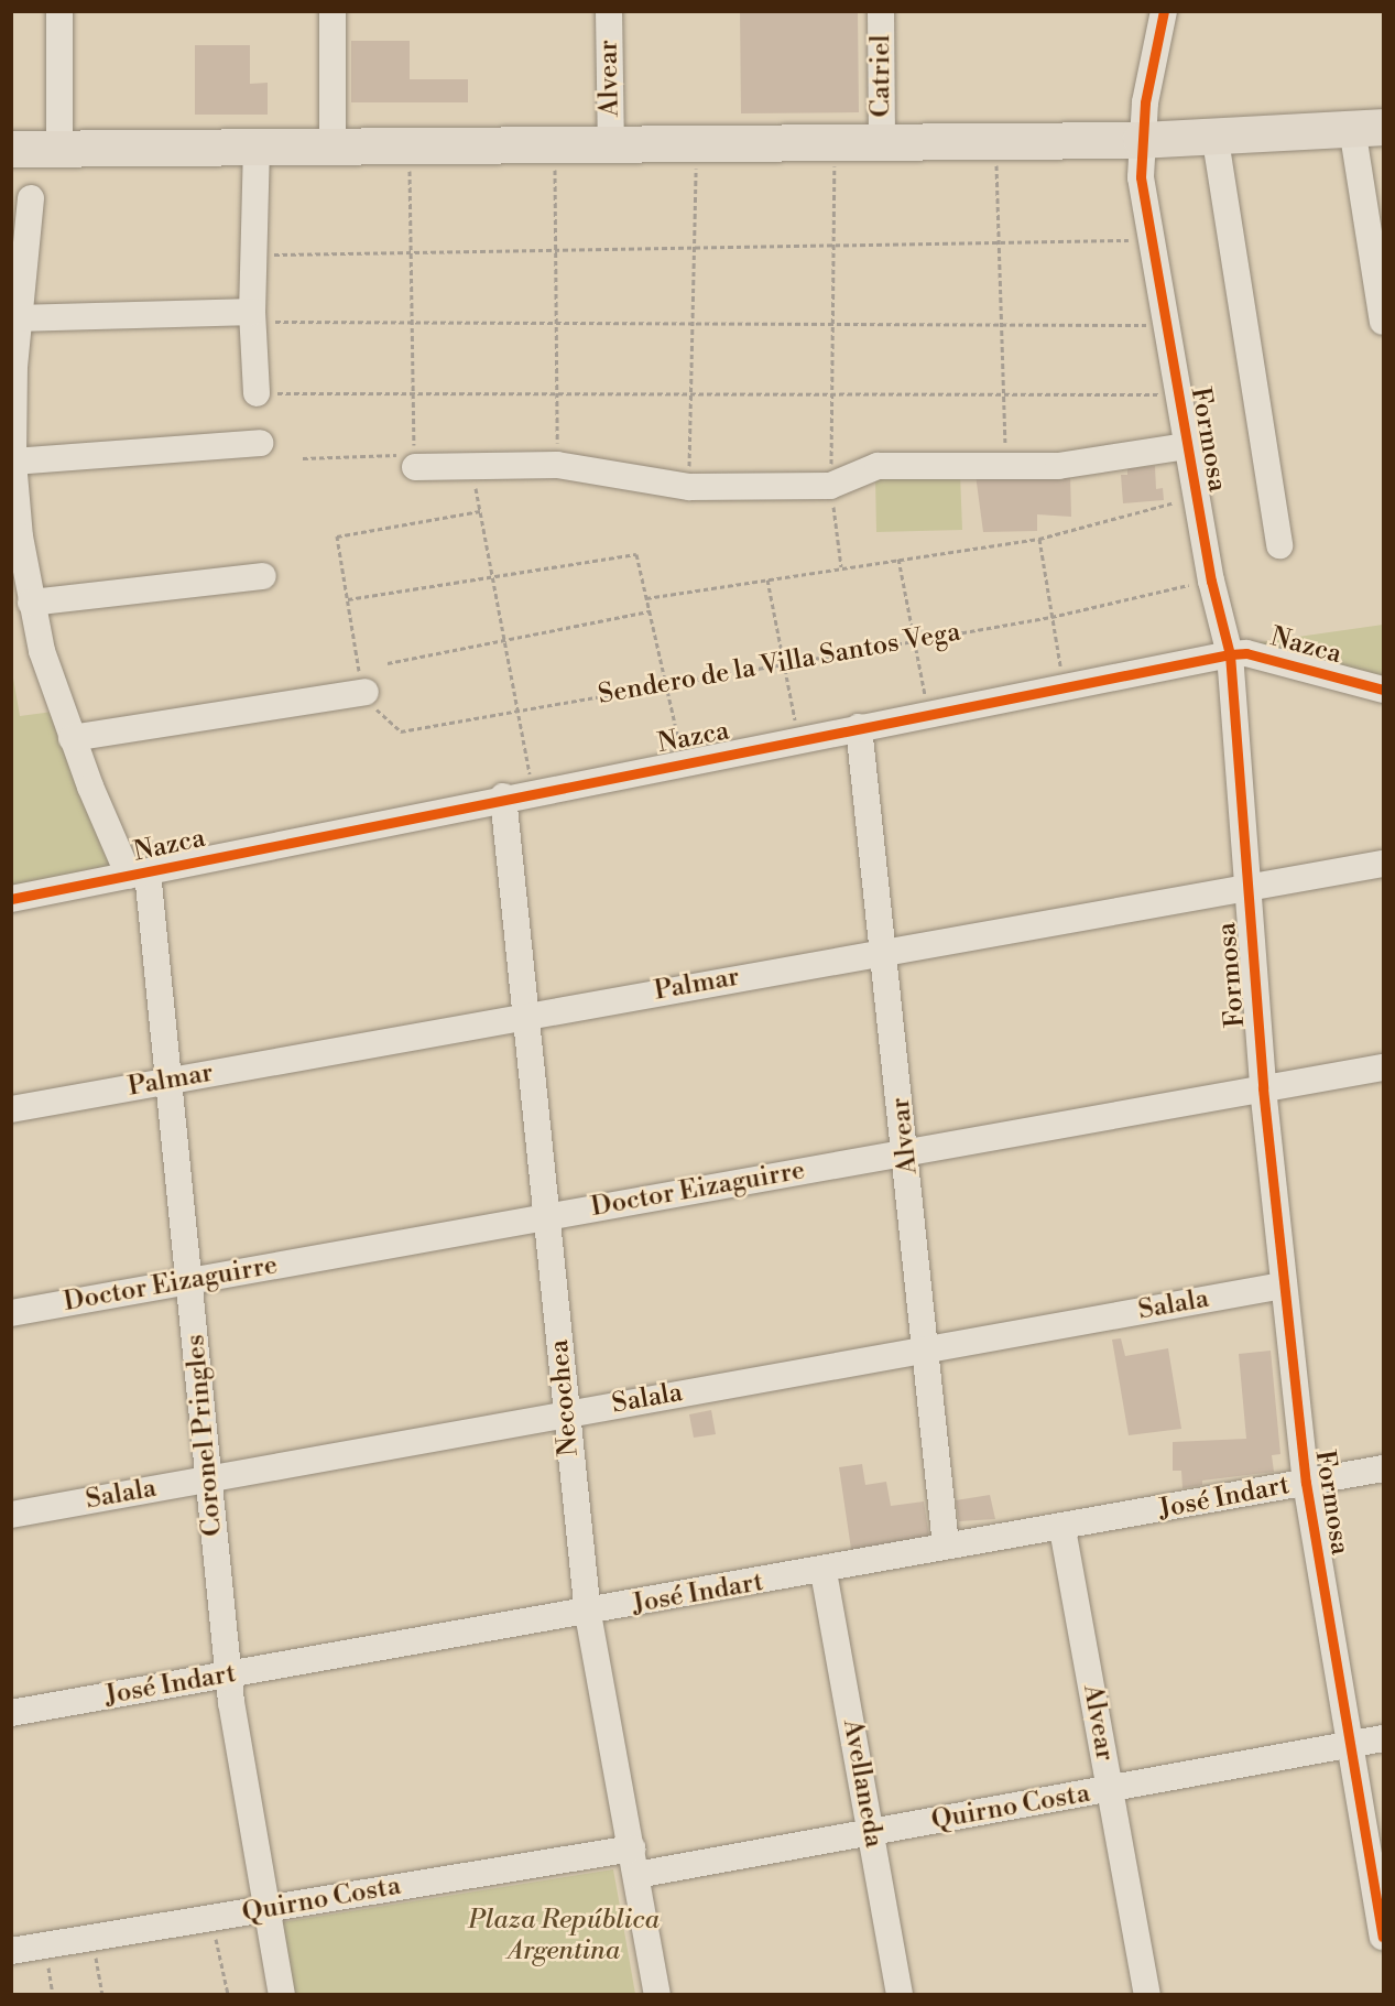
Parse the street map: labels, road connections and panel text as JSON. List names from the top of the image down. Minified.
{"streets":{"street":["Catriel","Alvear","Formosa","Nazca","Palmar","Doctor Eizaguirre","Salala","Necochea","Coronel Pringles","José Indart","Avellaneda","Quirno Costa"],"path":["Sendero de la Villa Santos Vega"]},"crossings":[["Alvear","Nazca"],["Alvear","Palmar"],["Alvear","Doctor Eizaguirre"],["Alvear","Salala"],["Alvear","José Indart"],["Alvear","Quirno Costa"],["Formosa","Nazca"],["Formosa","Sendero de la Villa Santos Vega"],["Formosa","Palmar"],["Formosa","Doctor Eizaguirre"],["Formosa","Salala"],["Formosa","José Indart"],["Formosa","Quirno Costa"],["Nazca","Necochea"],["Nazca","Coronel Pringles"],["Palmar","Necochea"],["Palmar","Coronel Pringles"],["Doctor Eizaguirre","Necochea"],["Doctor Eizaguirre","Coronel Pringles"],["Salala","Necochea"],["Salala","Coronel Pringles"],["Necochea","José Indart"],["Necochea","Quirno Costa"],["Coronel Pringles","José Indart"],["Coronel Pringles","Quirno Costa"],["José Indart","Avellaneda"],["Avellaneda","Quirno Costa"]],"parks":["Plaza República Argentina"]}
